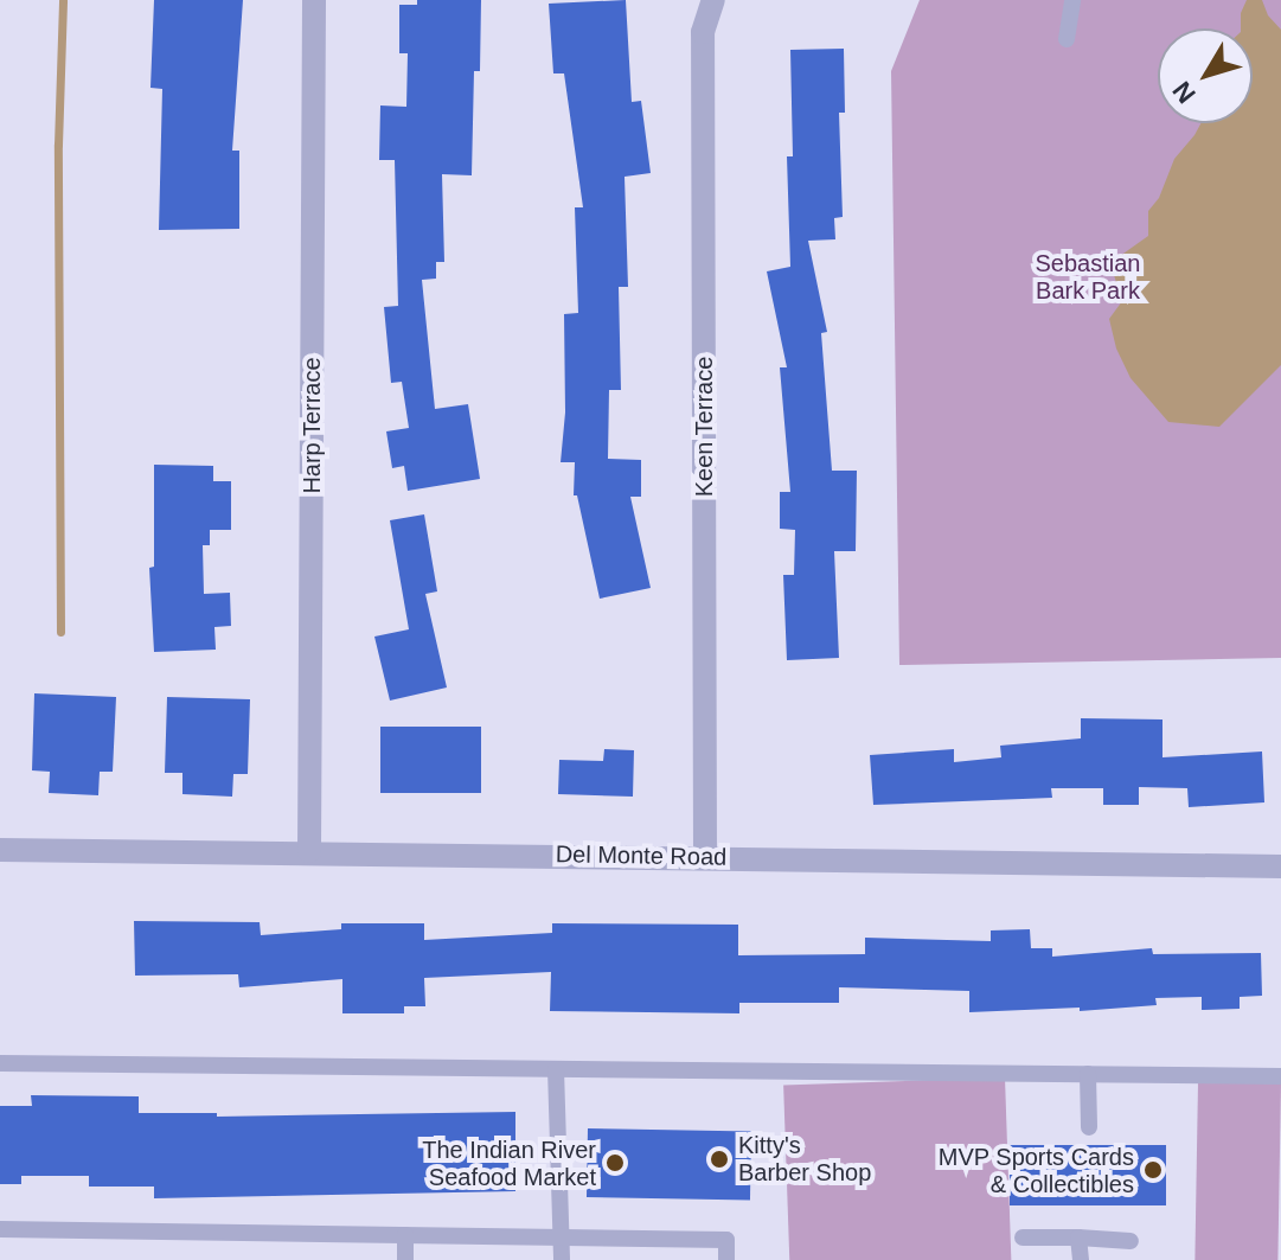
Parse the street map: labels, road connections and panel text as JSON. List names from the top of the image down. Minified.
{"streets":{"street":["Harp Terrace","Keen Terrace","Del Monte Road"]},"crossings":[["Harp Terrace","Del Monte Road"],["Keen Terrace","Del Monte Road"]],"parks":["Sebastian Bark Park"],"places":["Kitty's Barber Shop","The Indian River Seafood Market","MVP Sports Cards & Collectibles"],"north":"bottom left"}
